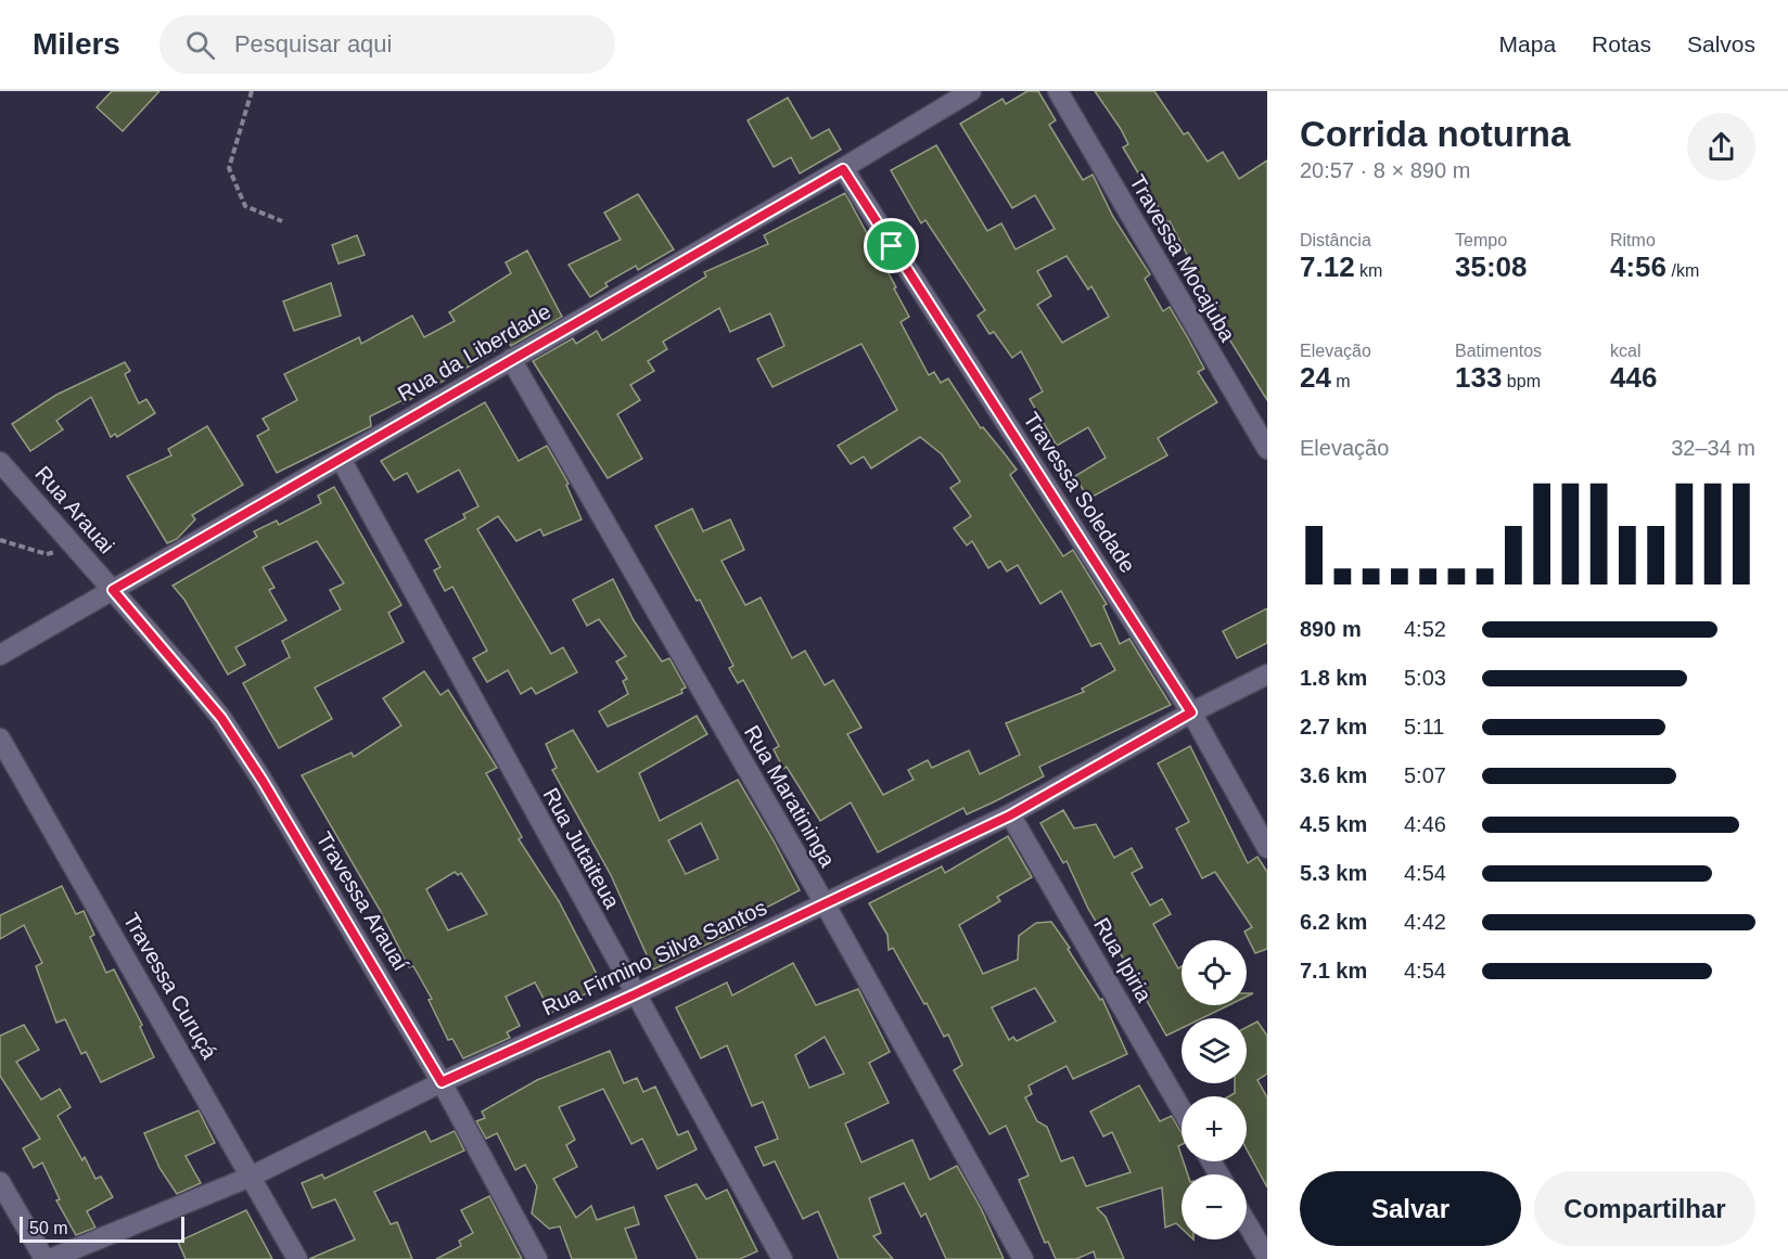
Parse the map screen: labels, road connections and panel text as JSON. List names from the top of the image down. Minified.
{"streets":{"street":["Travessa Mocajuba","Rua da Liberdade","Travessa Soledade","Rua Arauai","Rua Maratininga","Rua Jutaiteua","Travessa Arauaí","Rua Firmino Silva Santos","Rua Ipiria","Travessa Curuçá"]},"crossings":[["Rua da Liberdade","Travessa Soledade"],["Rua da Liberdade","Rua Arauai"],["Rua da Liberdade","Rua Maratininga"],["Rua da Liberdade","Rua Jutaiteua"],["Rua da Liberdade","Travessa Arauaí"],["Travessa Soledade","Rua Firmino Silva Santos"],["Rua Arauai","Travessa Arauaí"],["Rua Maratininga","Rua Firmino Silva Santos"],["Rua Jutaiteua","Rua Firmino Silva Santos"],["Travessa Arauaí","Rua Firmino Silva Santos"],["Rua Firmino Silva Santos","Rua Ipiria"],["Rua Firmino Silva Santos","Travessa Curuçá"]],"scale_bar":"50 m","page":{"header":"Milers","search":"Pesquisar aqui","nav":["Mapa","Rotas","Salvos"],"heading":["Corrida noturna","20:57 · 8 × 890 m"],"stats":[["Distância","7.12 km"],["Tempo","35:08"],["Ritmo","4:56 /km"],["Elevação","24 m"],["Batimentos","133 bpm"],["kcal","446"]],"chart":["Elevação","32–34 m"],"list":[{"name":"890 m","note":"4:52"},{"name":"1.8 km","note":"5:03"},{"name":"2.7 km","note":"5:11"},{"name":"3.6 km","note":"5:07"},{"name":"4.5 km","note":"4:46"},{"name":"5.3 km","note":"4:54"},{"name":"6.2 km","note":"4:42"},{"name":"7.1 km","note":"4:54"}],"map_buttons":["+","−"],"buttons":["Salvar","Compartilhar"],"scale":"50 m"}}
